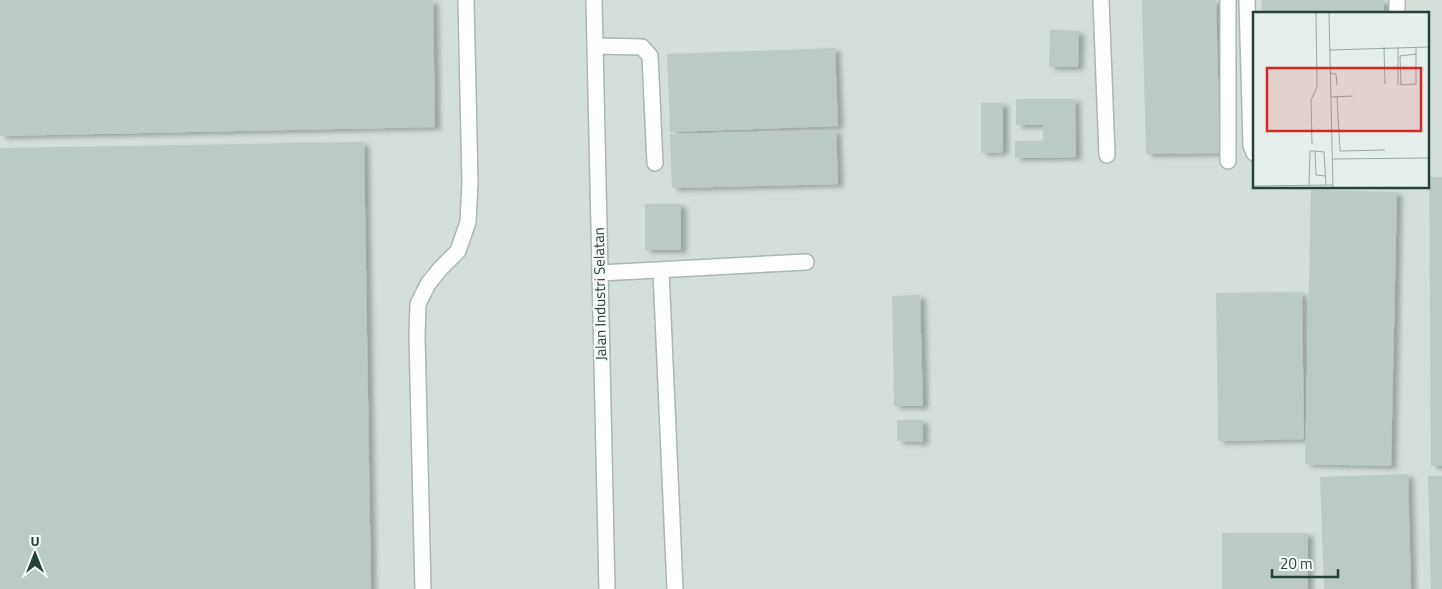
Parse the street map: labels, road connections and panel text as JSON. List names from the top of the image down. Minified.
{"streets":{"street":["Jalan Industri Selatan"]},"scale_bar":"20 m","north":"top"}
